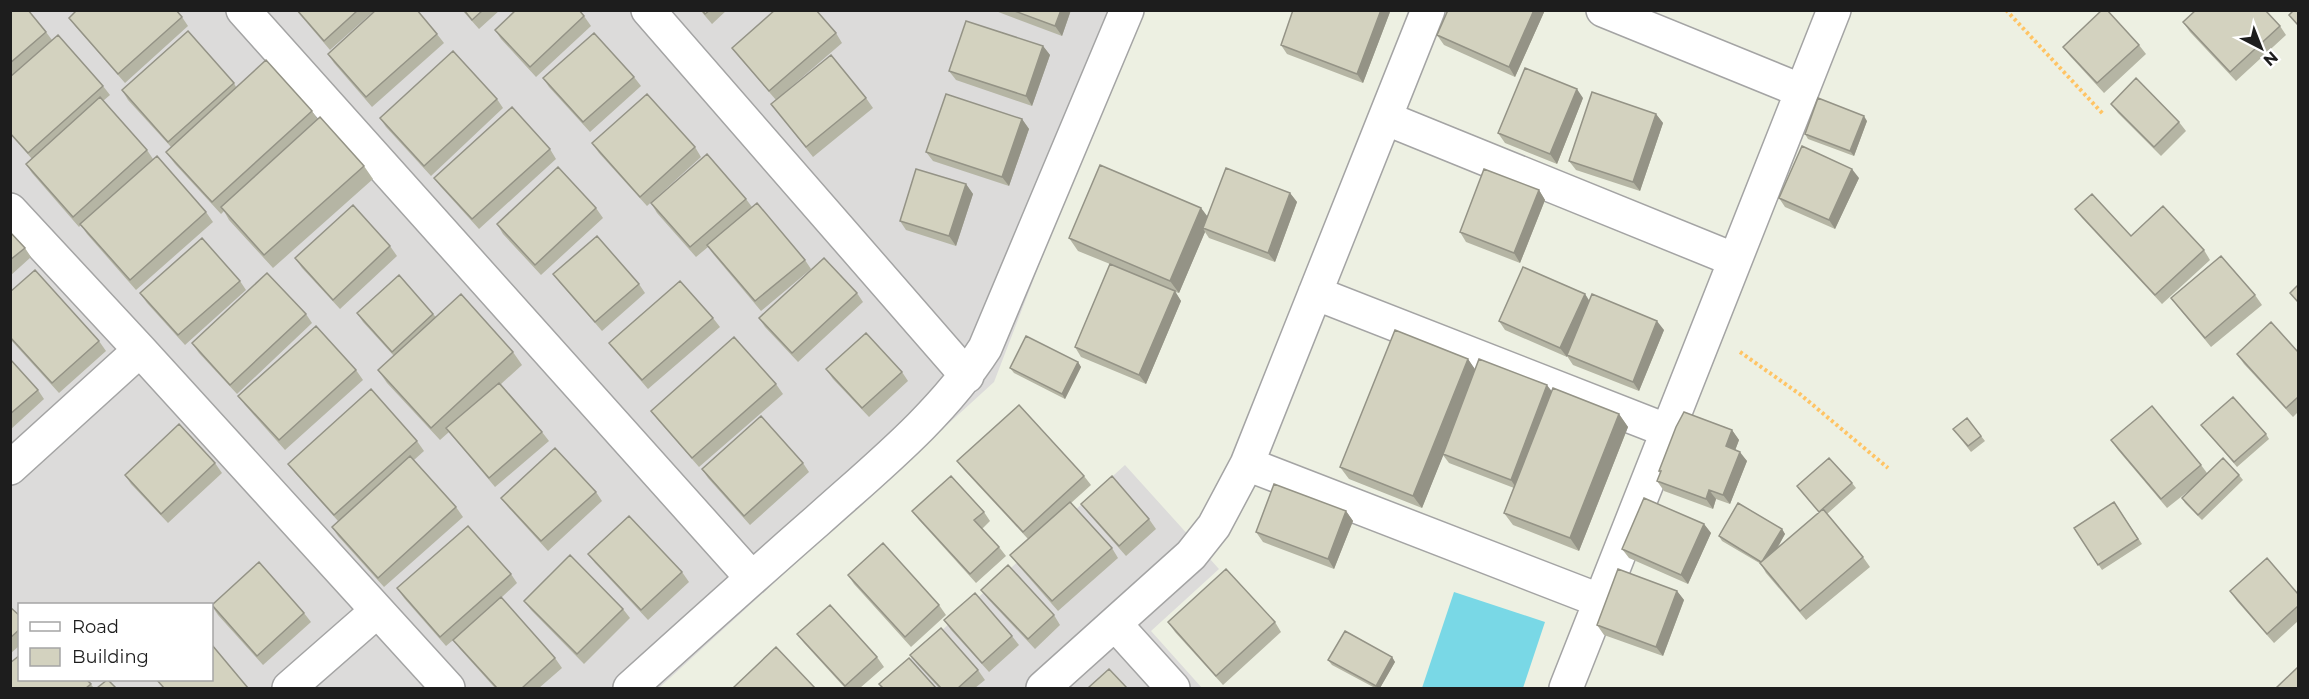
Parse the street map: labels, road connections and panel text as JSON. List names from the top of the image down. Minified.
{"legend":["Road","Building"],"north":"bottom right"}
